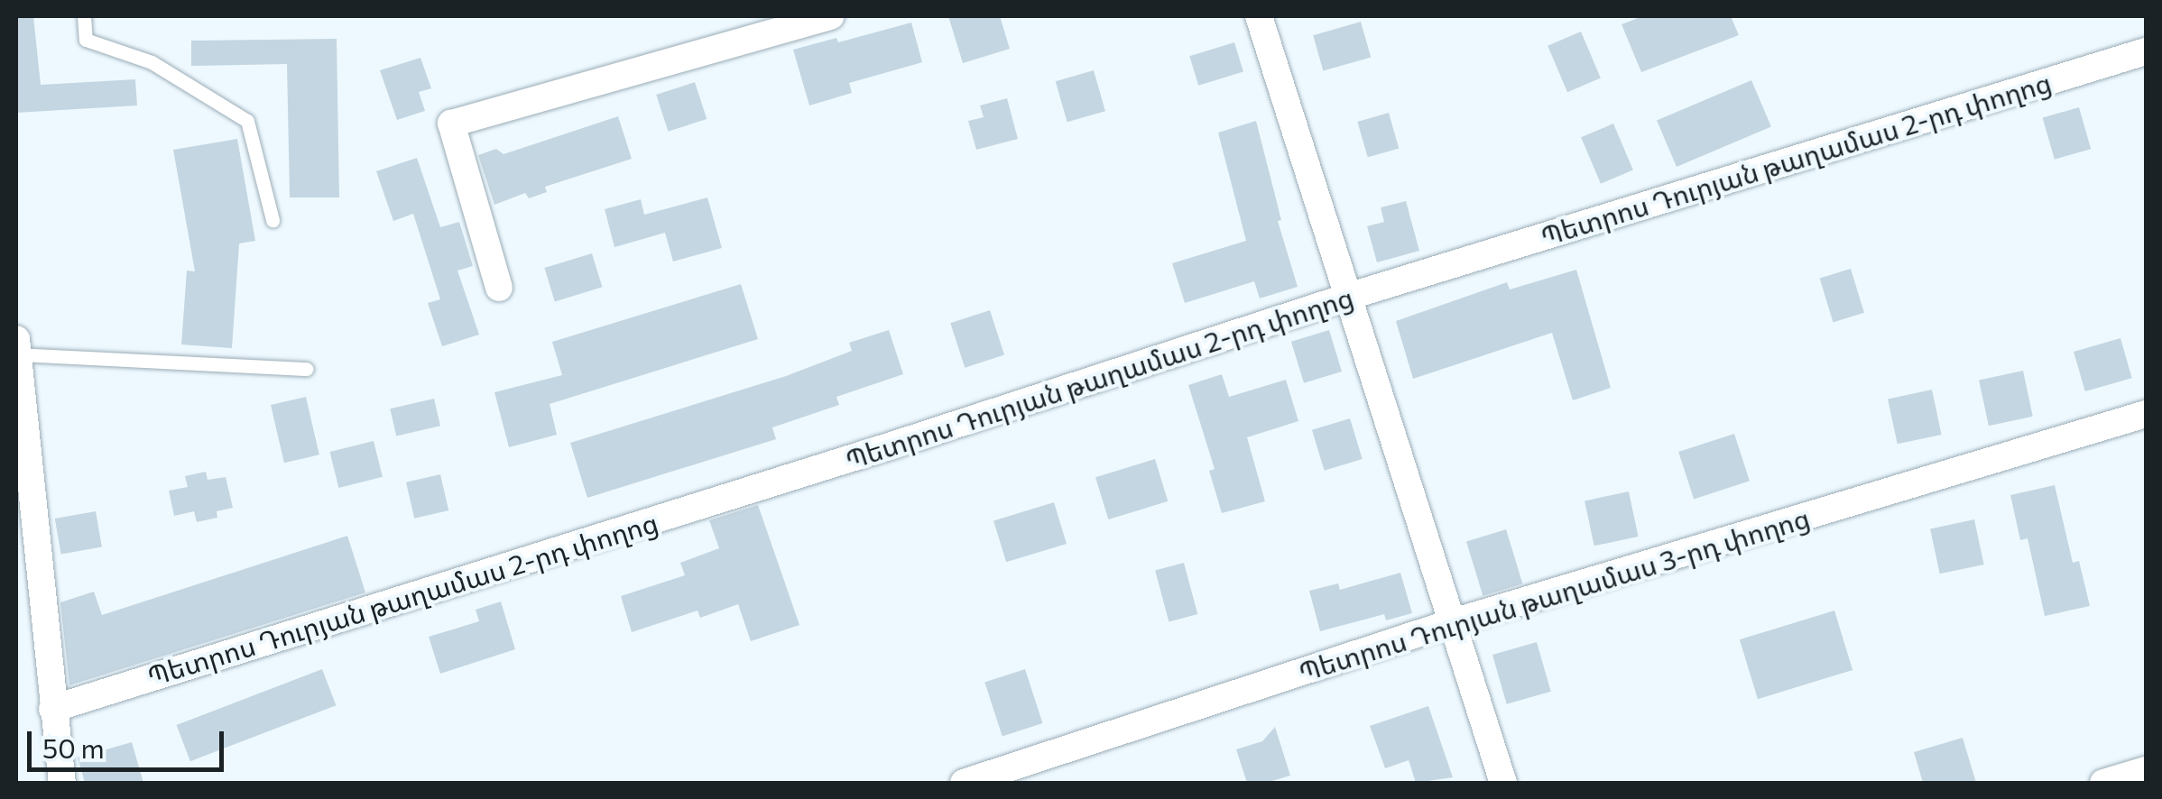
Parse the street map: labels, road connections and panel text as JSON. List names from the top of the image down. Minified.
{"streets":{"street":["Պետրոս Դուրյան թաղամաս 2-րդ փողոց","Պետրոս Դուրյան թաղամաս 3-րդ փողոց"]},"scale_bar":"50 m"}
